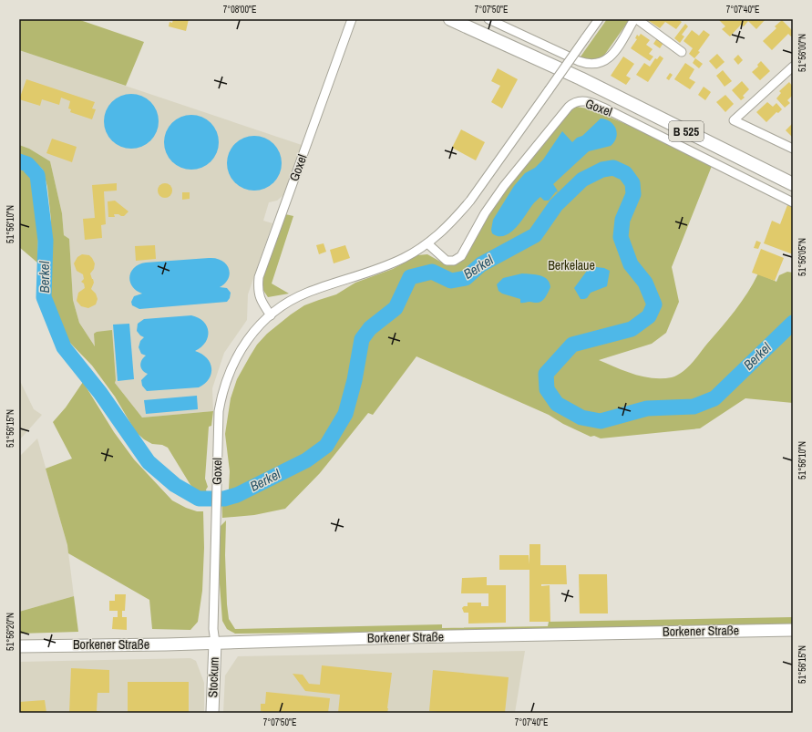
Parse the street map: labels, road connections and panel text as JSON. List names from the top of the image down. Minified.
{"streets":{"main road":["B 525"],"street":["Goxel","Borkener Straße","Stockum"]},"crossings":[["Goxel","Borkener Straße"],["Goxel","Stockum"],["Borkener Straße","Stockum"]],"water":["Berkel"],"parks":["Berkelaue"],"coordinates":["7°08'00\"E","7°07'50\"E","7°07'40\"E","51°56'00\"N","51°56'10\"N","51°56'05\"N","51°56'15\"N","51°56'20\"N"]}
